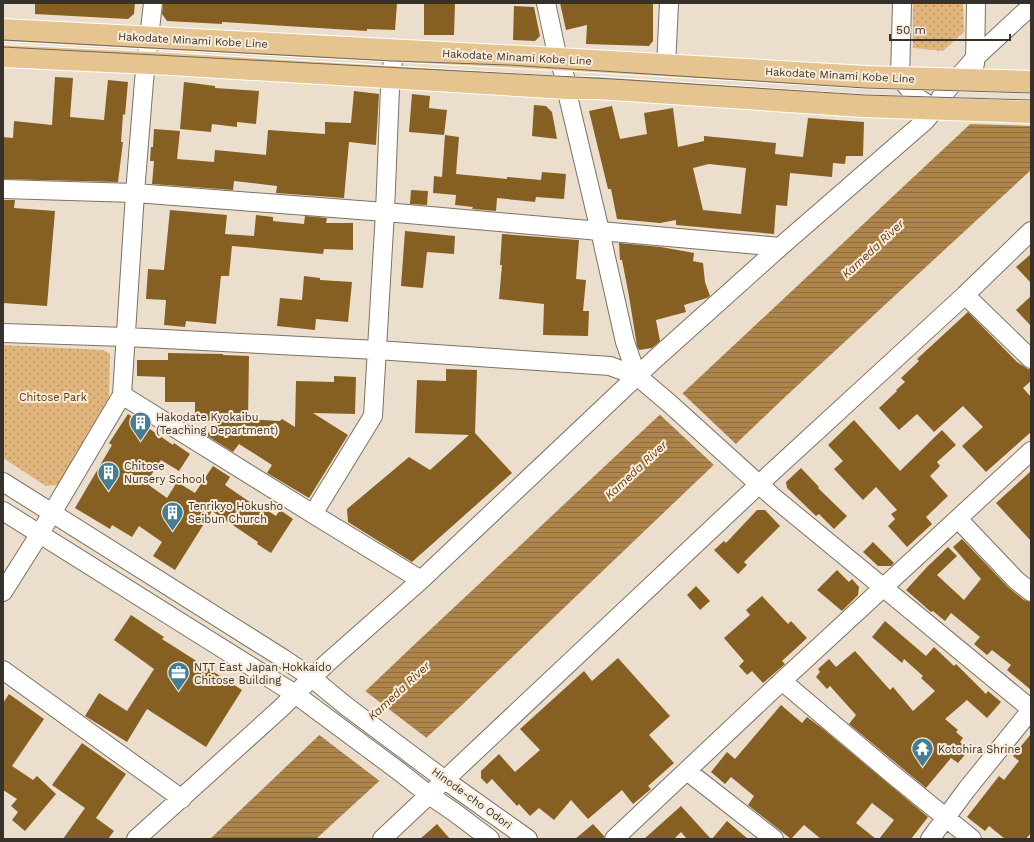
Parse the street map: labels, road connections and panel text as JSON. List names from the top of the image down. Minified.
{"streets":{"main road":["Hakodate Minami Kobe Line"],"street":["Hinode-cho Odori"]},"water":["Kameda River"],"parks":["Chitose Park"],"places":{"building":["Hakodate Kyokaibu (Teaching Department)","Chitose Nursery School","Tenrikyo Hokusho Seibun Church"],"office":["NTT East Japan Hokkaido Chitose Building"],"temple":["Kotohira Shrine"]},"scale_bar":"50 m"}
